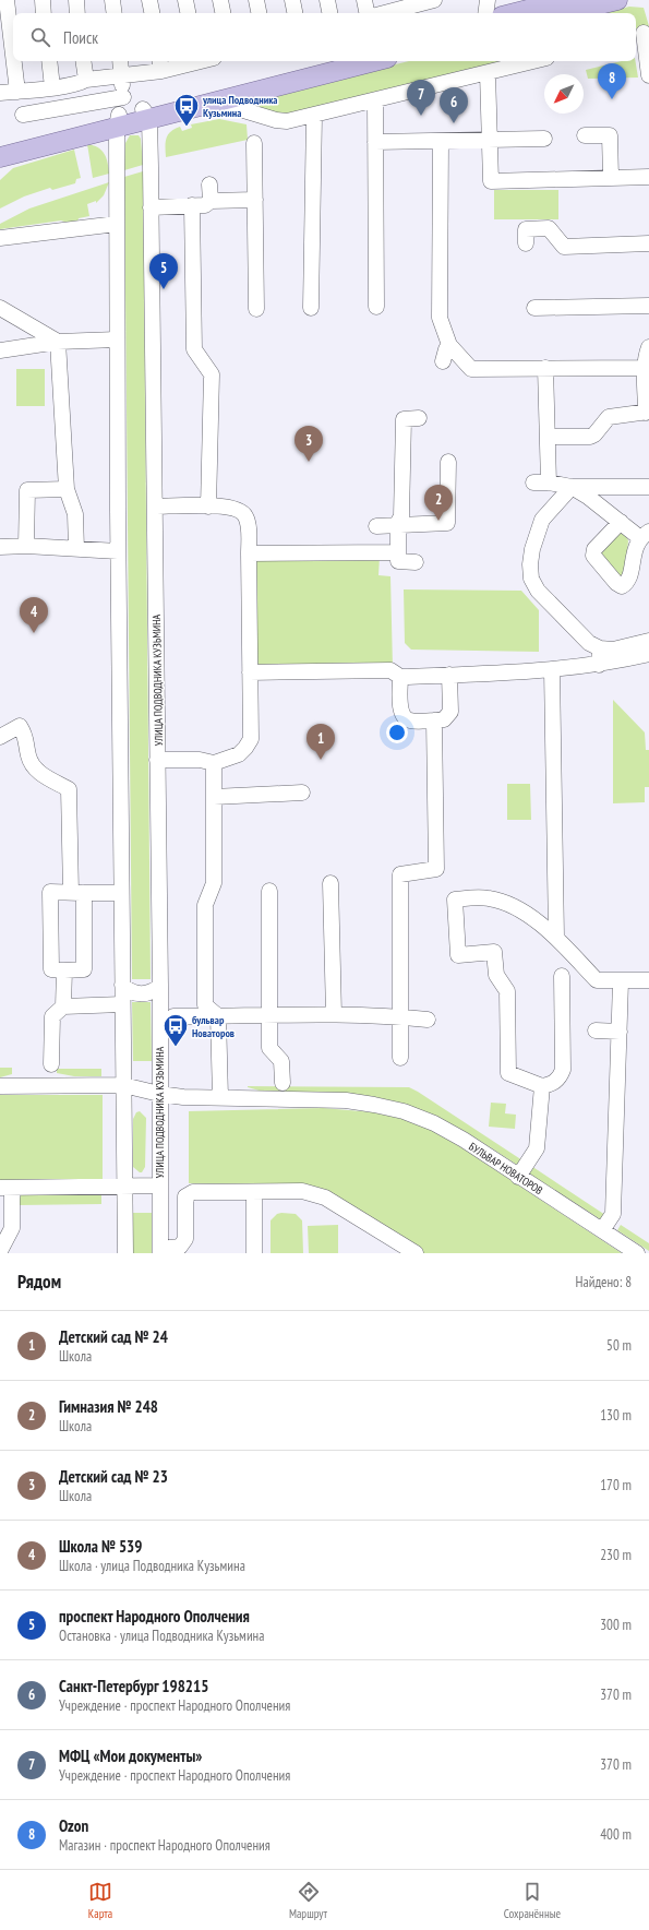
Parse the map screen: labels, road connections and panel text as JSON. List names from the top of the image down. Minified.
{"streets":{"street":["УЛИЦА ПОДВОДНИКА КУЗЬМИНА","БУЛЬВАР НОВАТОРОВ"]},"crossings":[["УЛИЦА ПОДВОДНИКА КУЗЬМИНА","БУЛЬВАР НОВАТОРОВ"]],"places":{"bus stop":["улица Подводника Кузьмина","бульвар Новаторов"]},"north":"bottom left","page":{"search":"Поиск","pins":["8","7","6","5","3","2","4","1"],"heading":["Рядом","Найдено: 8"],"list":[{"mark":"1","name":"Детский сад № 24","note":"Школа","value":"50 m"},{"mark":"2","name":"Гимназия № 248","note":"Школа","value":"130 m"},{"mark":"3","name":"Детский сад № 23","note":"Школа","value":"170 m"},{"mark":"4","name":"Школа № 539","note":"Школа · улица Подводника Кузьмина","value":"230 m"},{"mark":"5","name":"проспект Народного Ополчения","note":"Остановка · улица Подводника Кузьмина","value":"300 m"},{"mark":"6","name":"Санкт-Петербург 198215","note":"Учреждение · проспект Народного Ополчения","value":"370 m"},{"mark":"7","name":"МФЦ «Мои документы»","note":"Учреждение · проспект Народного Ополчения","value":"370 m"},{"mark":"8","name":"Ozon","note":"Магазин · проспект Народного Ополчения","value":"400 m"}],"nav":["Карта","Маршрут","Сохранённые"]}}
